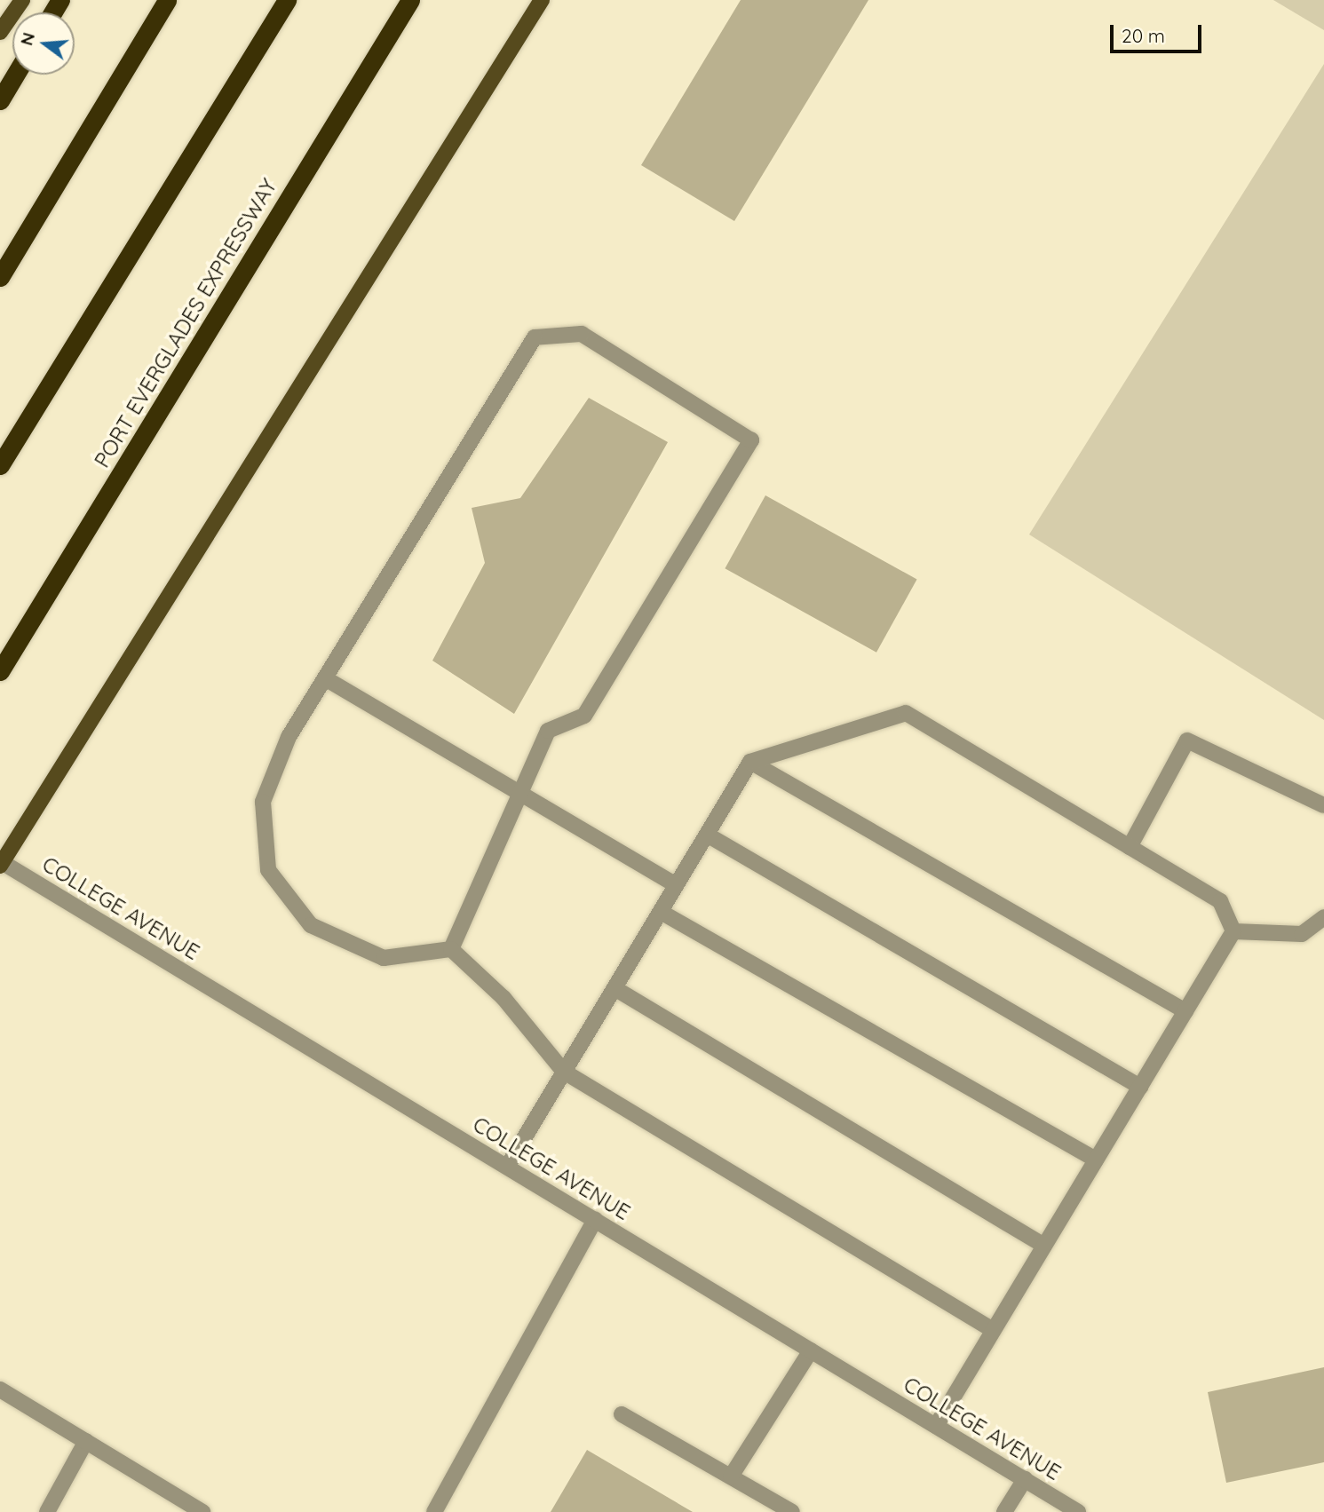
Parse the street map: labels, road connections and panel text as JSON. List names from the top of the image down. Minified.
{"streets":{"highway":["PORT EVERGLADES EXPRESSWAY"],"street":["COLLEGE AVENUE"]},"scale_bar":"20 m","north":"left"}
